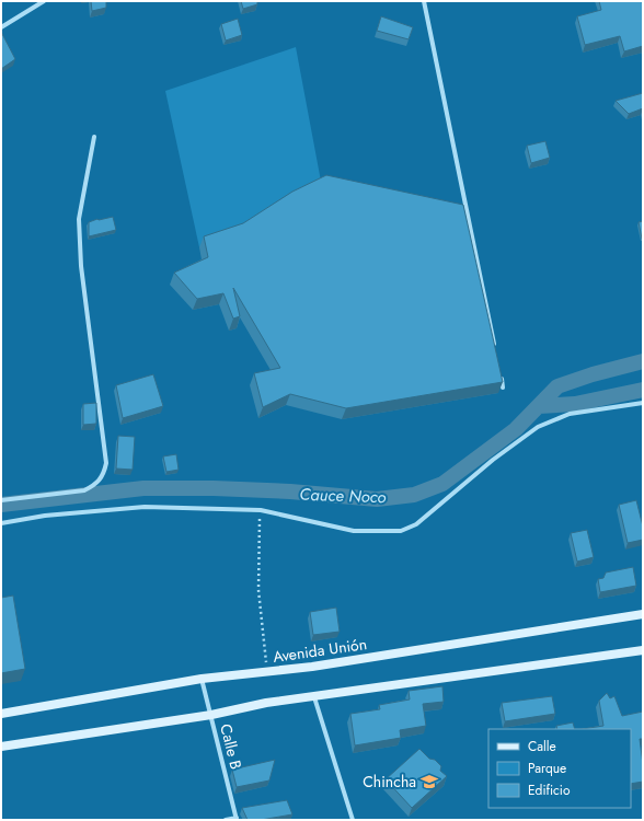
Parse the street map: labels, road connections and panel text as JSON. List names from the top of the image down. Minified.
{"streets":{"main road":["Avenida Unión"],"street":["Calle B"]},"crossings":[["Avenida Unión","Calle B"]],"water":["Cauce Noco"],"places":{"school or university":["Chincha"]},"legend":["Calle","Parque","Edificio"]}
